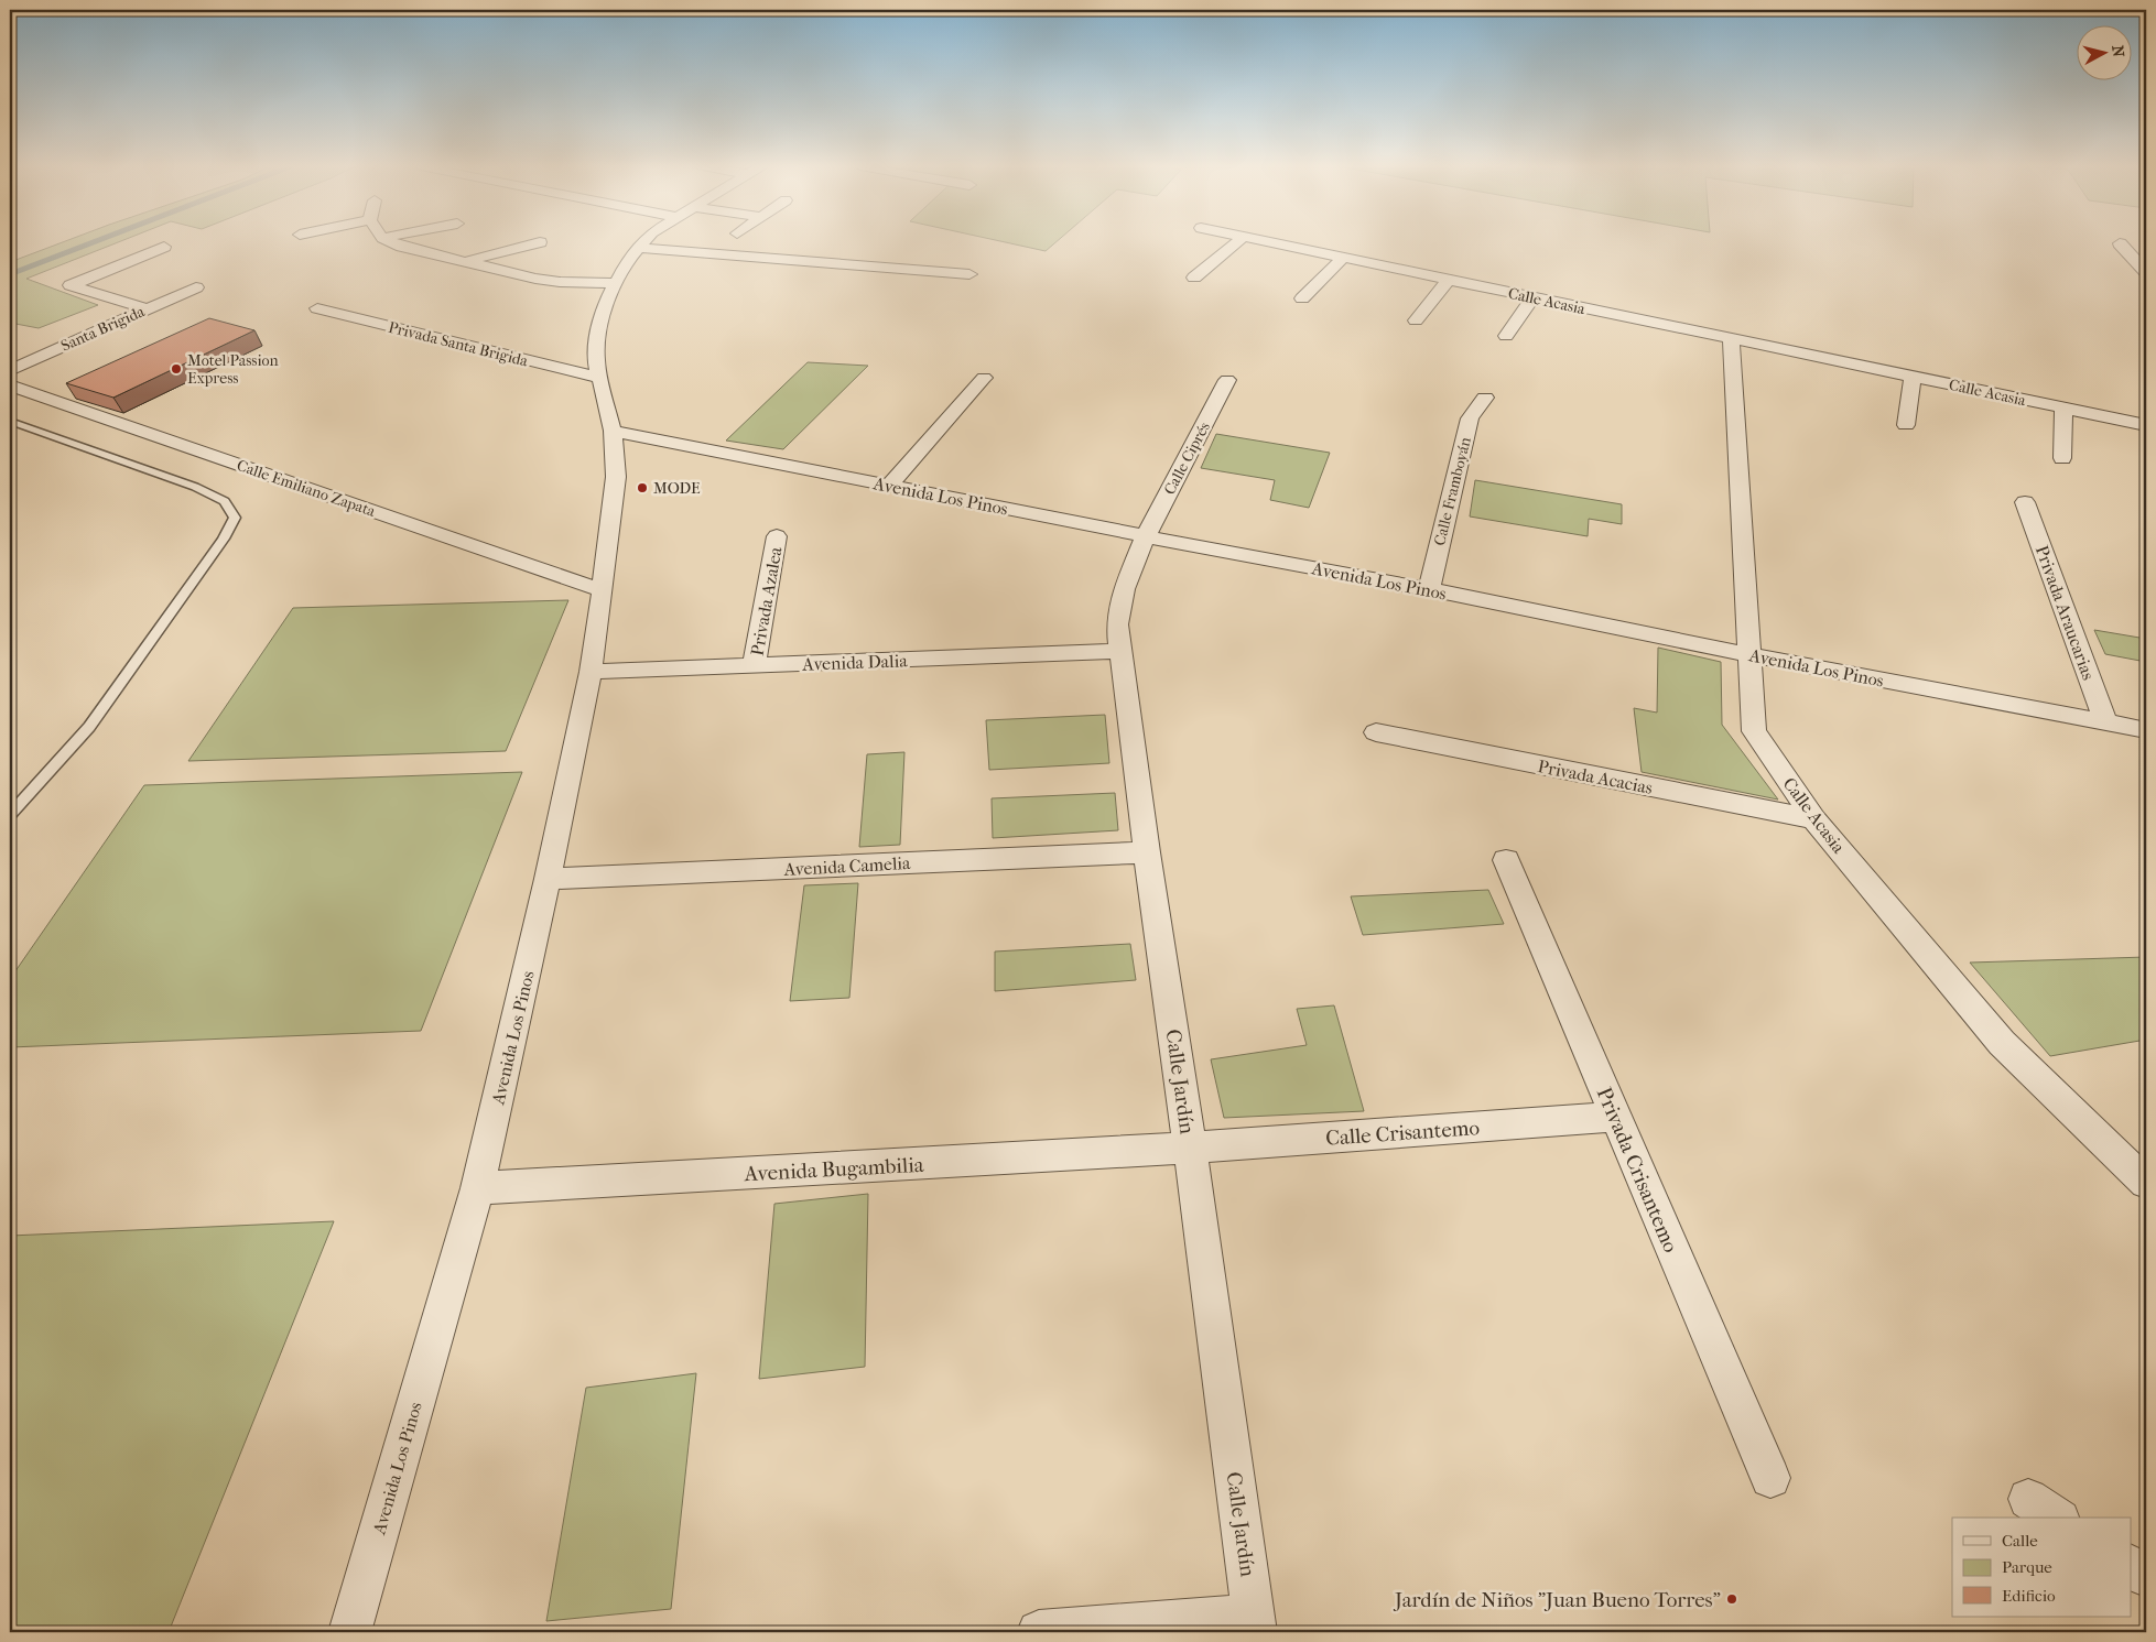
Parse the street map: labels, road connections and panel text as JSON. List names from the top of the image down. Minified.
{"streets":{"street":["Calle Acasia","Santa Brigida","Privada Santa Brigida","Calle Ciprés","Calle Emiliano Zapata","Calle Framboyán","Avenida Los Pinos","Privada Azalea","Privada Araucarias","Avenida Dalia","Privada Acacias","Avenida Camelia","Calle Jardín","Calle Crisantemo","Avenida Bugambilia","Privada Crisantemo"]},"crossings":[["Calle Acasia","Avenida Los Pinos"],["Calle Acasia","Privada Acacias"],["Privada Santa Brigida","Avenida Los Pinos"],["Calle Ciprés","Avenida Los Pinos"],["Calle Ciprés","Calle Jardín"],["Calle Emiliano Zapata","Avenida Los Pinos"],["Calle Framboyán","Avenida Los Pinos"],["Avenida Los Pinos","Privada Araucarias"],["Avenida Los Pinos","Avenida Dalia"],["Avenida Los Pinos","Avenida Camelia"],["Avenida Los Pinos","Calle Jardín"],["Avenida Los Pinos","Avenida Bugambilia"],["Privada Azalea","Avenida Dalia"],["Avenida Dalia","Calle Jardín"],["Avenida Camelia","Calle Jardín"],["Calle Jardín","Calle Crisantemo"],["Calle Jardín","Avenida Bugambilia"],["Calle Crisantemo","Avenida Bugambilia"],["Calle Crisantemo","Privada Crisantemo"]],"places":["Motel Passion Express","MODE","Jardín de Niños \"Juan Bueno Torres\""],"legend":["Calle","Parque","Edificio"],"north":"right"}
